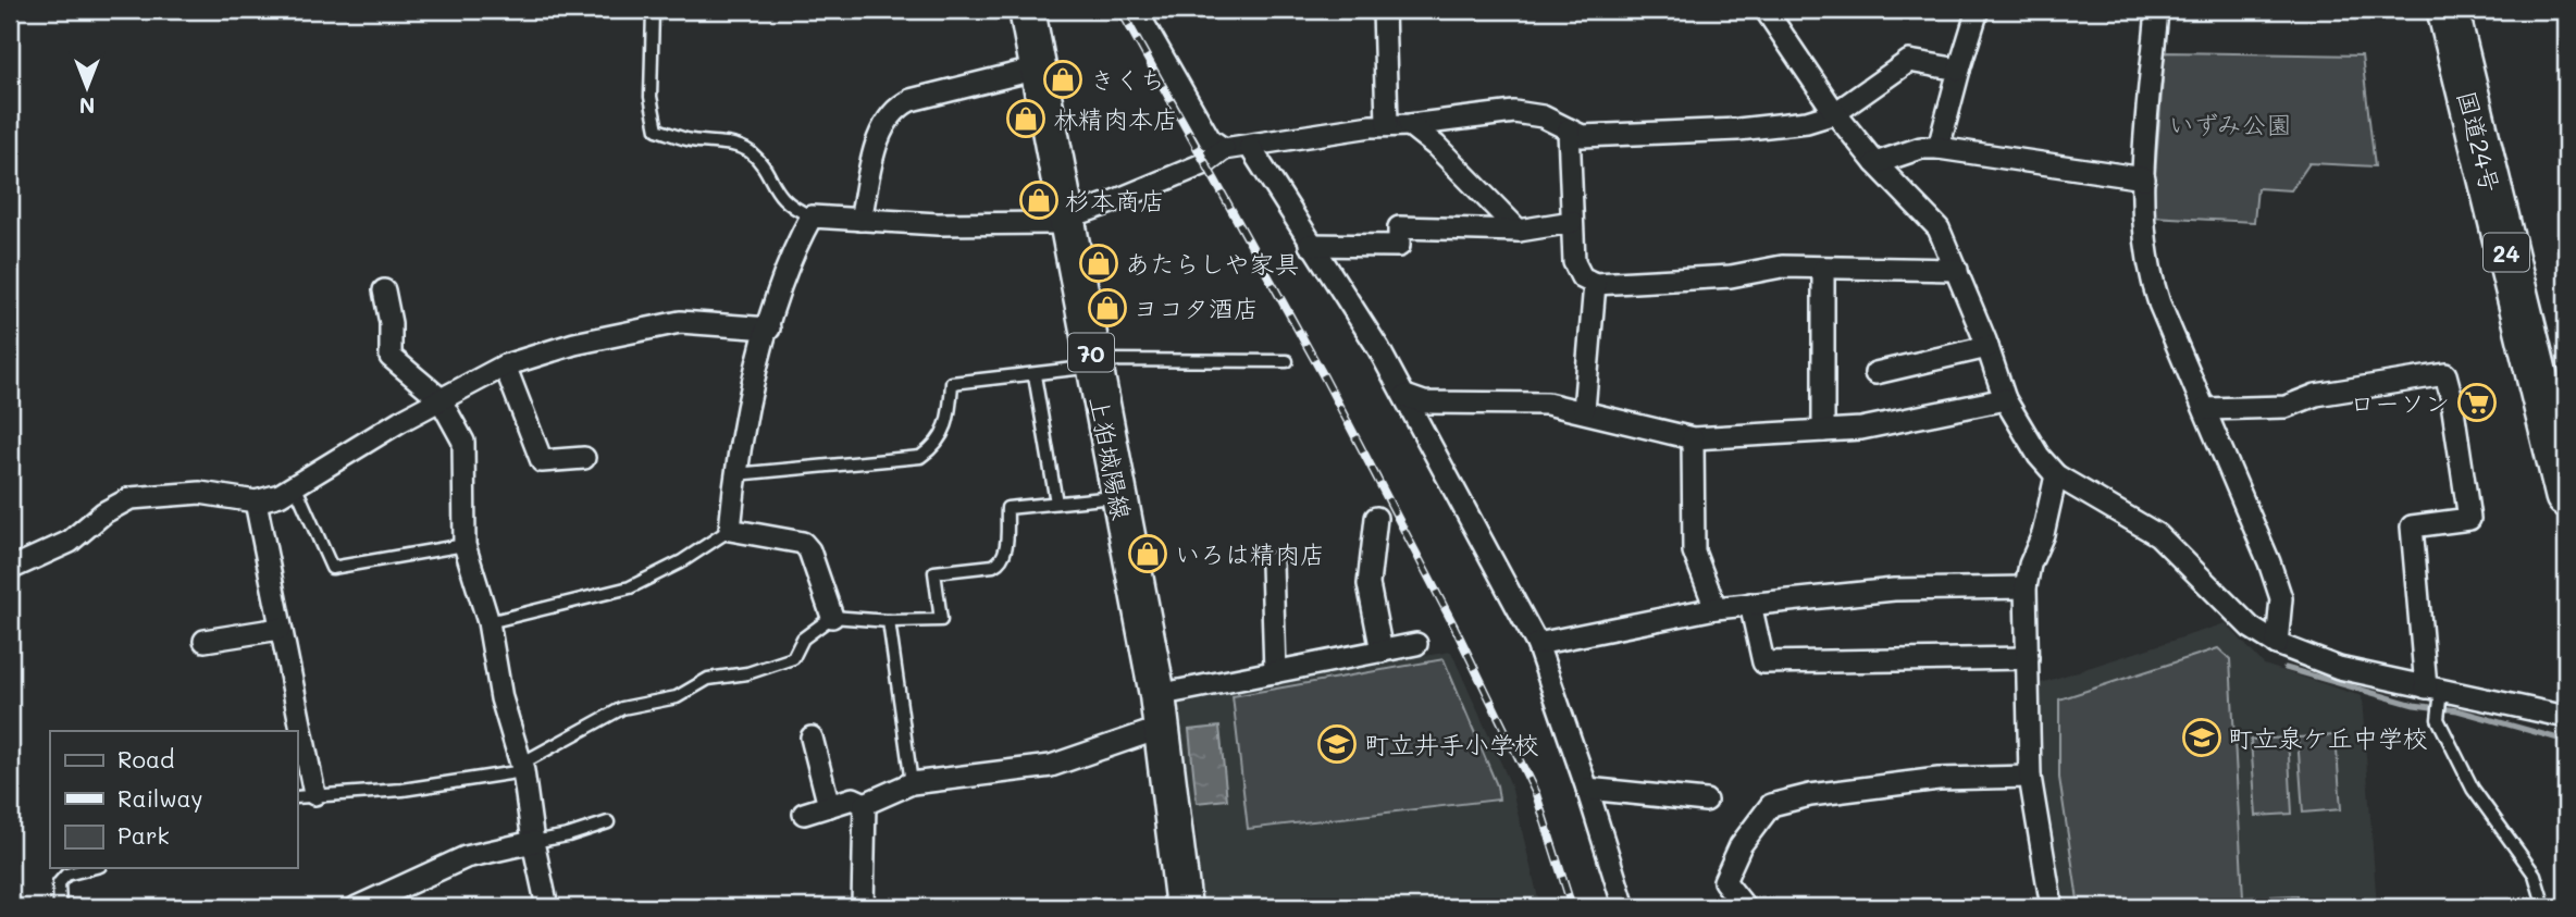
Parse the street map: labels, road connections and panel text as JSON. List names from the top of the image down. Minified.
{"streets":{"highway":["国道24号","24"],"main road":["70","上狛城陽線"]},"parks":["いずみ公園"],"places":{"shop":["きくち","林精肉本店","杉本商店","あたらしや家具","ヨコタ酒店","いろは精肉店"],"supermarket":["ローソン"],"school or university":["町立泉ケ丘中学校","町立井手小学校"]},"legend":["Road","Railway","Park"],"north":"bottom"}
